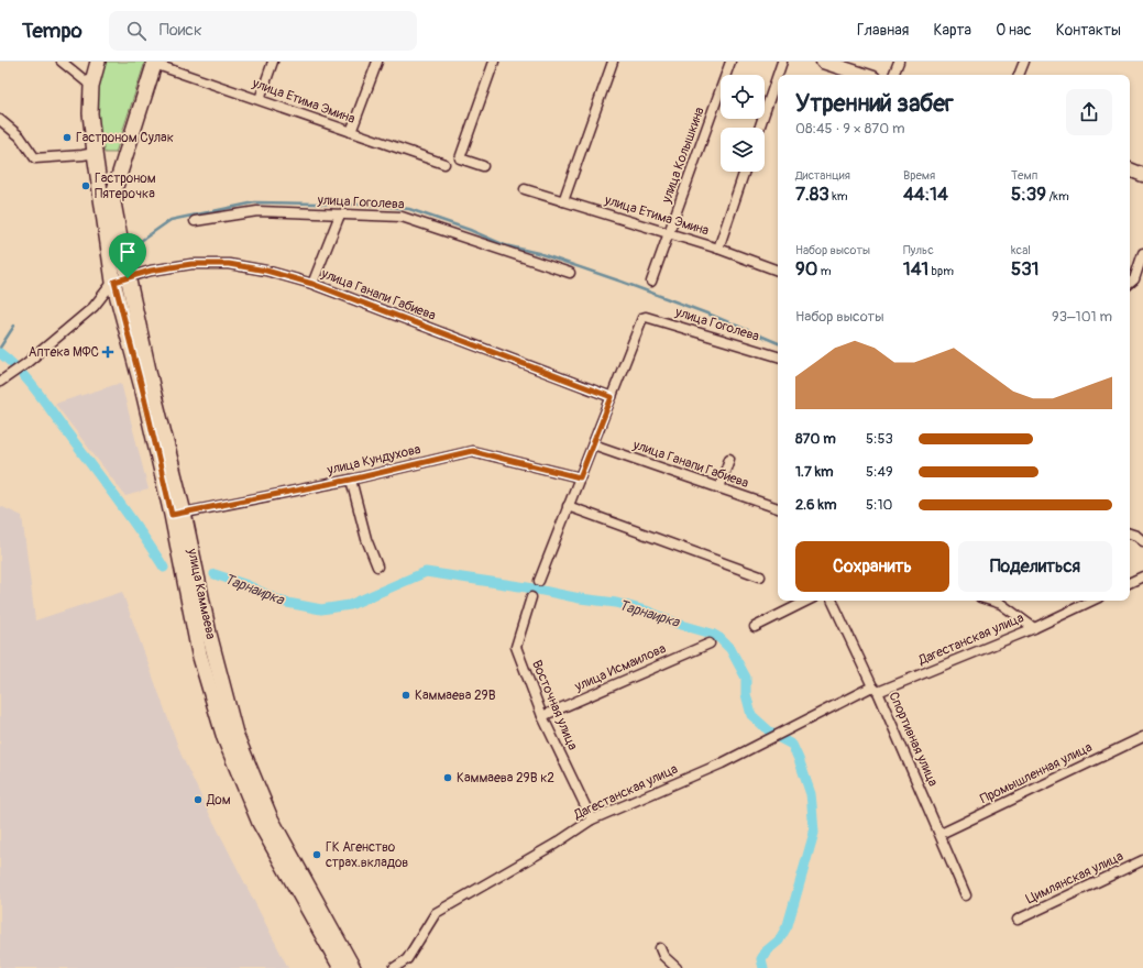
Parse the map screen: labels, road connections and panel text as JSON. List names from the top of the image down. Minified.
{"streets":{"main road":["улица Каммаева"],"street":["улица Етима Эмина","улица Колышкина","улица Гоголева","улица Ганапи Габиева","улица Кундухова","Дагестанская улица","улица Исмаилова","Восточная улица","Спортивная улица","Промышленная улица","Цимлянская улица"]},"crossings":[["улица Етима Эмина","улица Колышкина"],["улица Гоголева","улица Ганапи Габиева"],["улица Ганапи Габиева","улица Каммаева"],["улица Кундухова","улица Каммаева"],["Дагестанская улица","Восточная улица"],["Дагестанская улица","Спортивная улица"],["улица Исмаилова","Восточная улица"],["Спортивная улица","Промышленная улица"]],"water":["Тарнаирка"],"places":{"other":["Гастроном Сулак","Гастроном Пятерочка","Каммаева 29В","Каммаева 29В к2","Дом","ГК Агенство страх.вкладов"],"health":["Аптека МФС"]},"page":{"header":"Tempo","search":"Поиск","nav":["Главная","Карта","О нас","Контакты"],"heading":["Утренний забег","08:45 · 9 × 870 m"],"stats":[["Дистанция","7.83 km"],["Время","44:14"],["Темп","5:39 /km"],["Набор высоты","90 m"],["Пульс","141 bpm"],["kcal","531"]],"chart":["Набор высоты","93–101 m"],"list":[{"name":"870 m","note":"5:53"},{"name":"1.7 km","note":"5:49"},{"name":"2.6 km","note":"5:10"}],"buttons":["Сохранить","Поделиться"]}}
